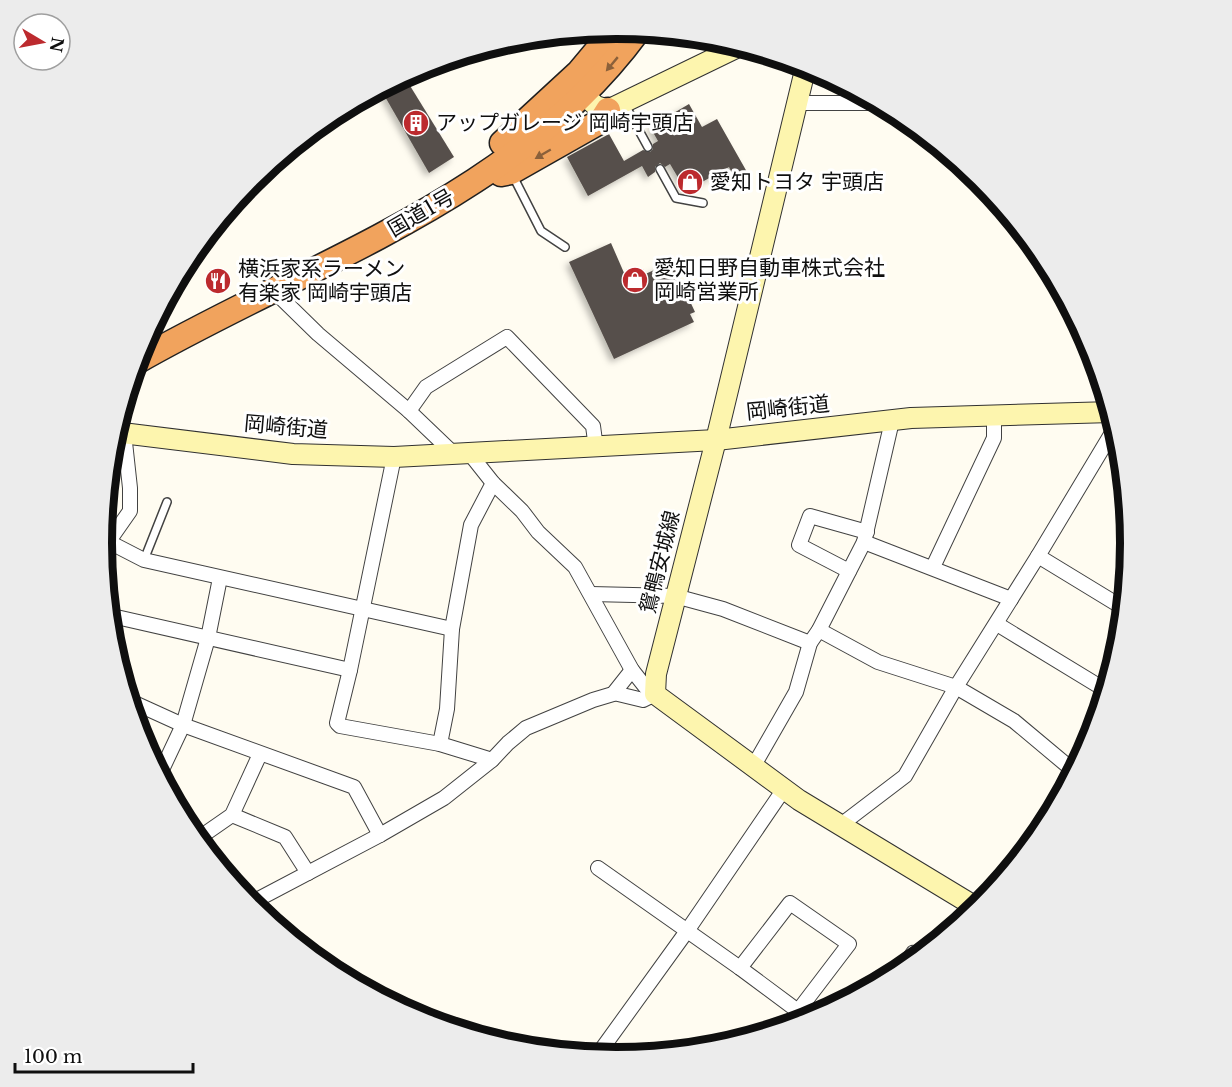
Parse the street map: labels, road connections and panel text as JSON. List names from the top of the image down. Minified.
{"streets":{"highway":["国道1号"],"street":["岡崎街道","鴛鴨安城線"]},"crossings":[["岡崎街道","鴛鴨安城線"]],"places":{"building":["アップガレージ 岡崎宇頭店"],"shop":["愛知トヨタ 宇頭店","愛知日野自動車株式会社 岡崎営業所"],"restaurant":["横浜家系ラーメン 有楽家 岡崎宇頭店"]},"scale_bar":"100 m","north":"right"}
